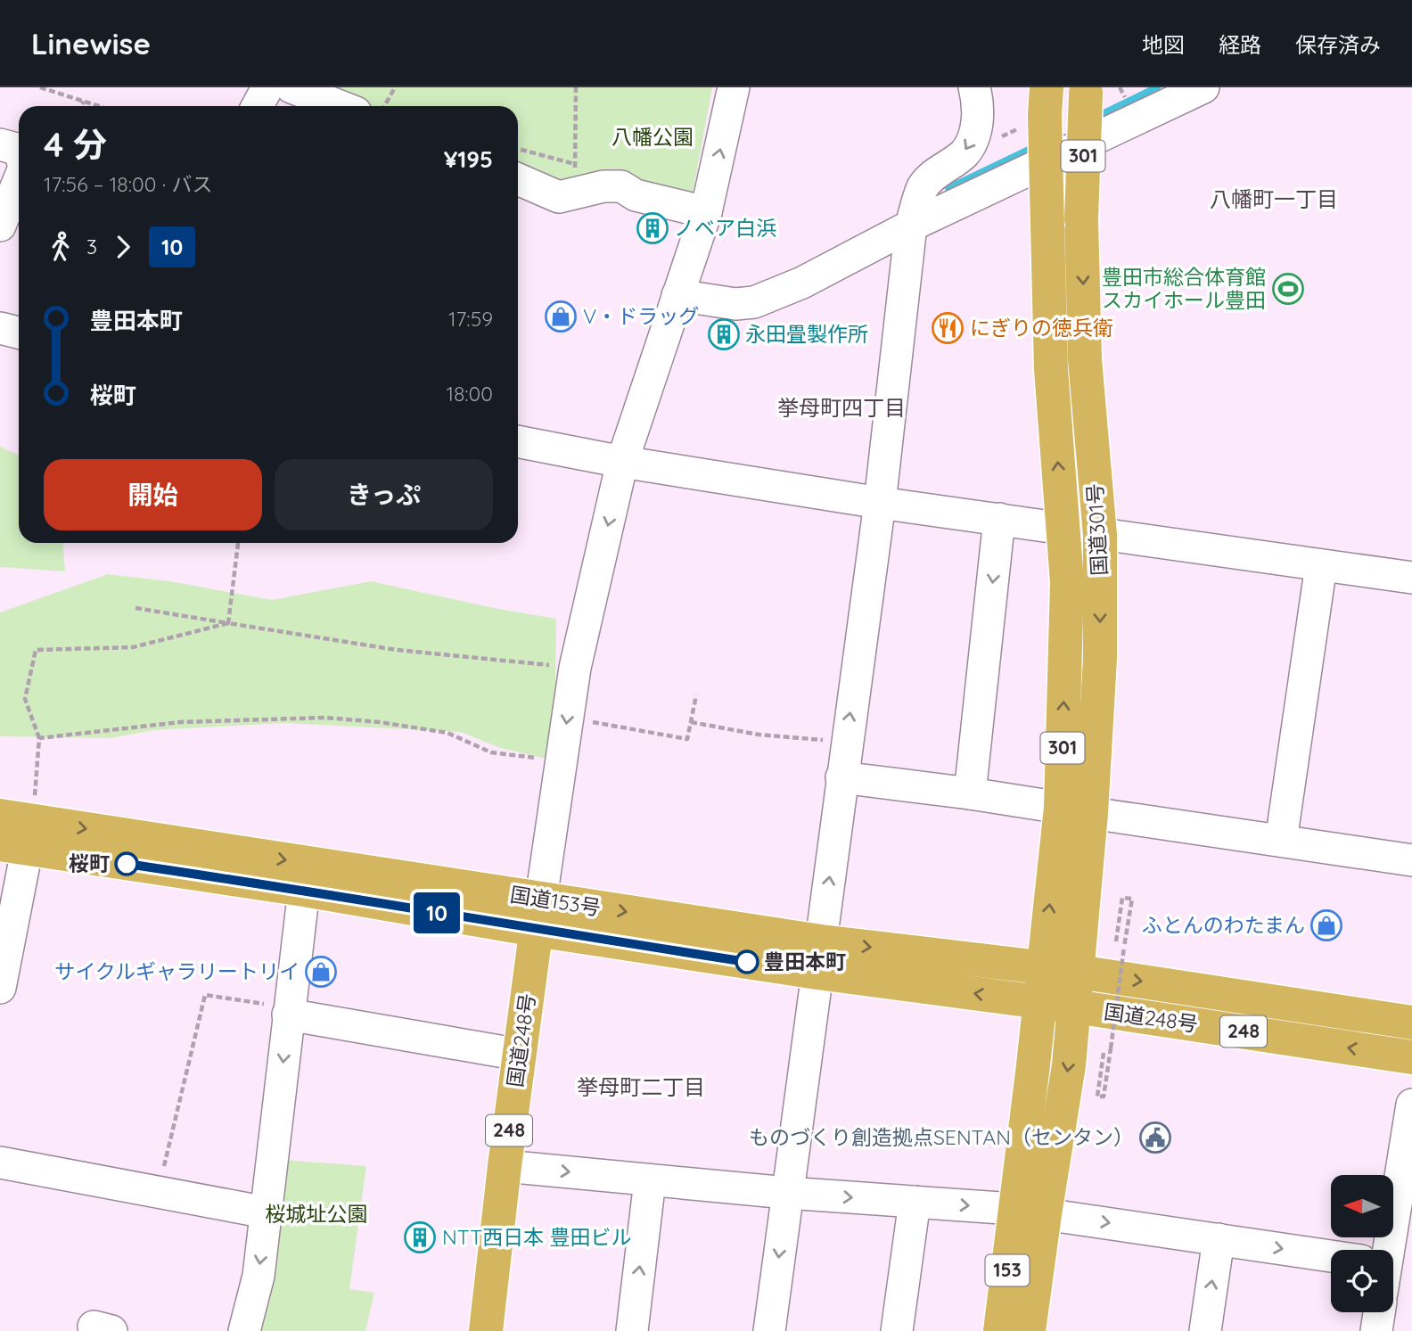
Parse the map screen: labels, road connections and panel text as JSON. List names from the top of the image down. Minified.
{"streets":{"highway":["301","国道301号","国道153号","国道248号","248","153"]},"crossings":[["国道301号","国道153号"],["国道301号","国道248号"],["国道301号","153"],["国道153号","国道248号"],["国道153号","153"],["国道248号","153"]],"districts":["八幡町一丁目","挙母町四丁目","挙母町二丁目"],"parks":["八幡公園","桜城址公園"],"places":{"building":["ノベア白浜","永田畳製作所","NTT西日本 豊田ビル"],"sports":["豊田市総合体育館 スカイホール豊田"],"shop":["V・ドラッグ","ふとんのわたまん","サイクルギャラリートリイ"],"restaurant":["にぎりの徳兵衛"],"other":["桜町","豊田本町"],"public building":["ものづくり創造拠点SENTAN（センタン）"]},"lines":["bus line 10"],"north":"left","page":{"header":"Linewise","nav":["地図","経路","保存済み"],"on_map":"10","heading":["4 分","17:56 – 18:00 · バス","¥195"],"legs":["3","10"],"list":[{"name":"豊田本町","value":"17:59"},{"name":"桜町","value":"18:00"}],"buttons":["開始","きっぷ"]}}
